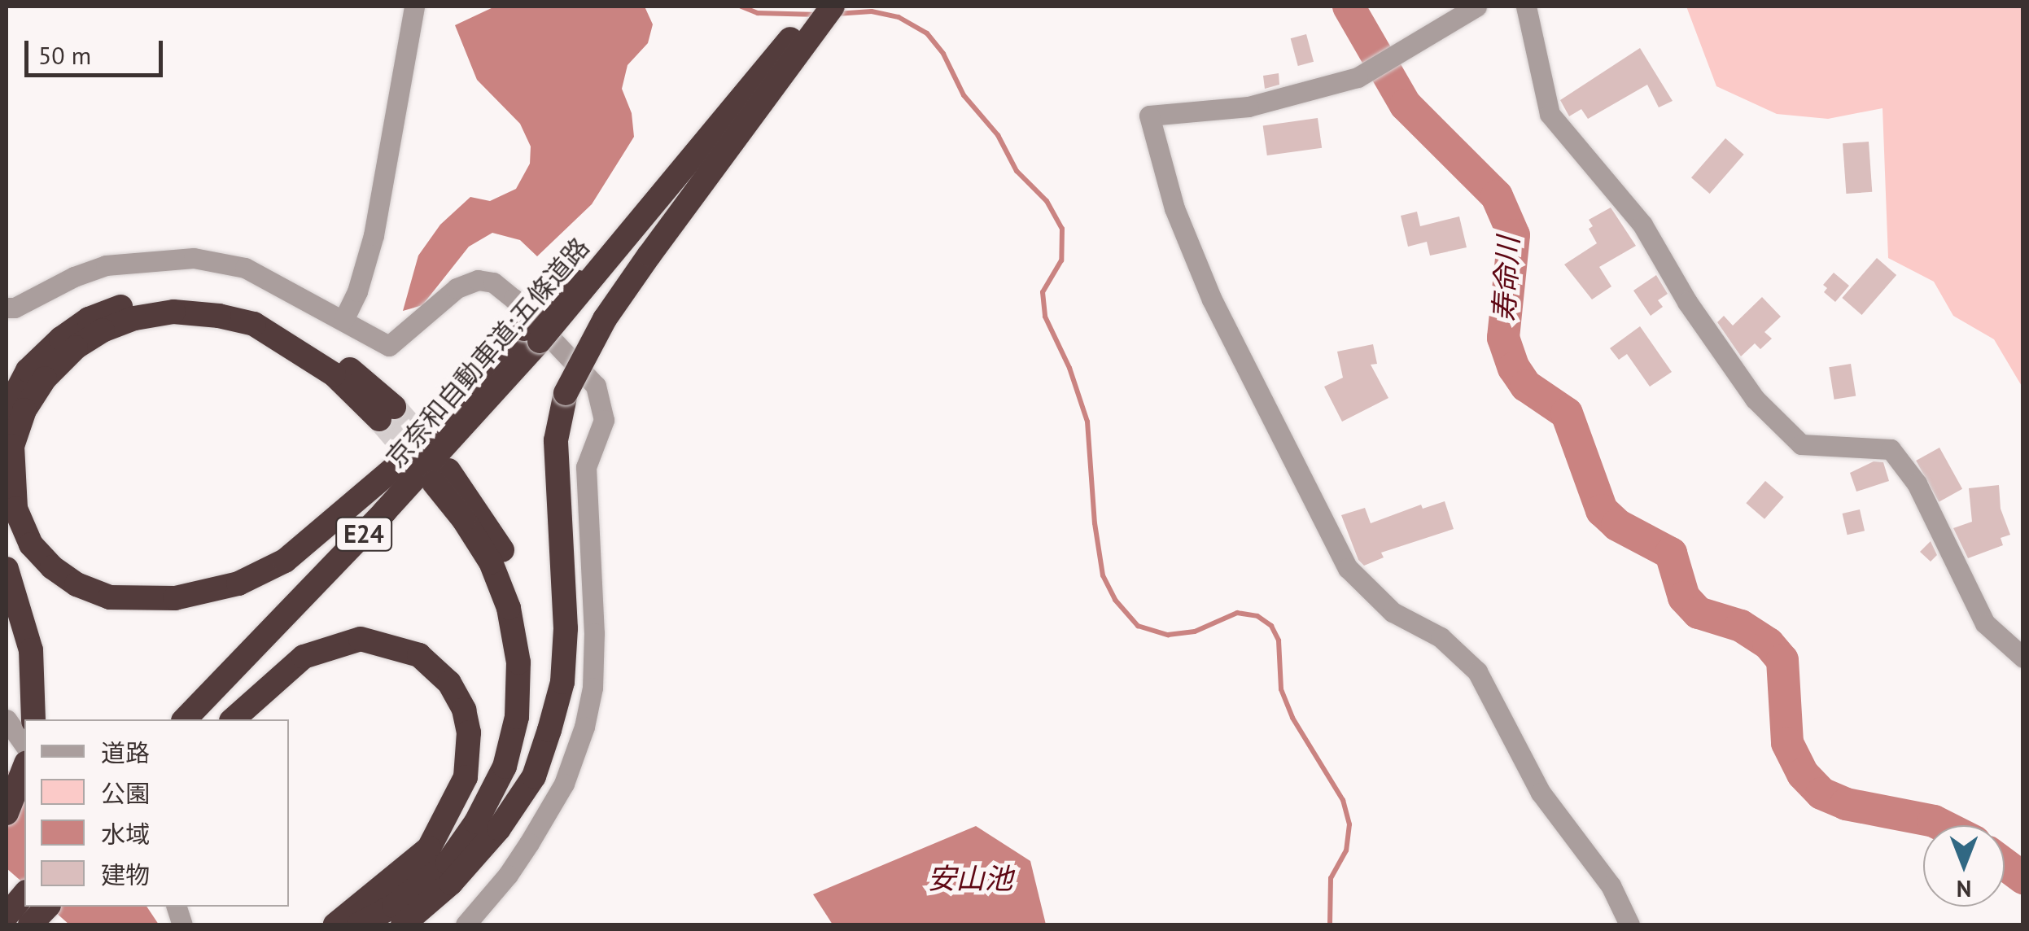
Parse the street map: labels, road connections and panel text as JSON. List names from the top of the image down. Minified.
{"streets":{"highway":["京奈和自動車道;五條道路","E24"]},"water":["寿命川","安山池"],"legend":["道路","公園","水域","建物"],"scale_bar":"50 m","north":"bottom"}
